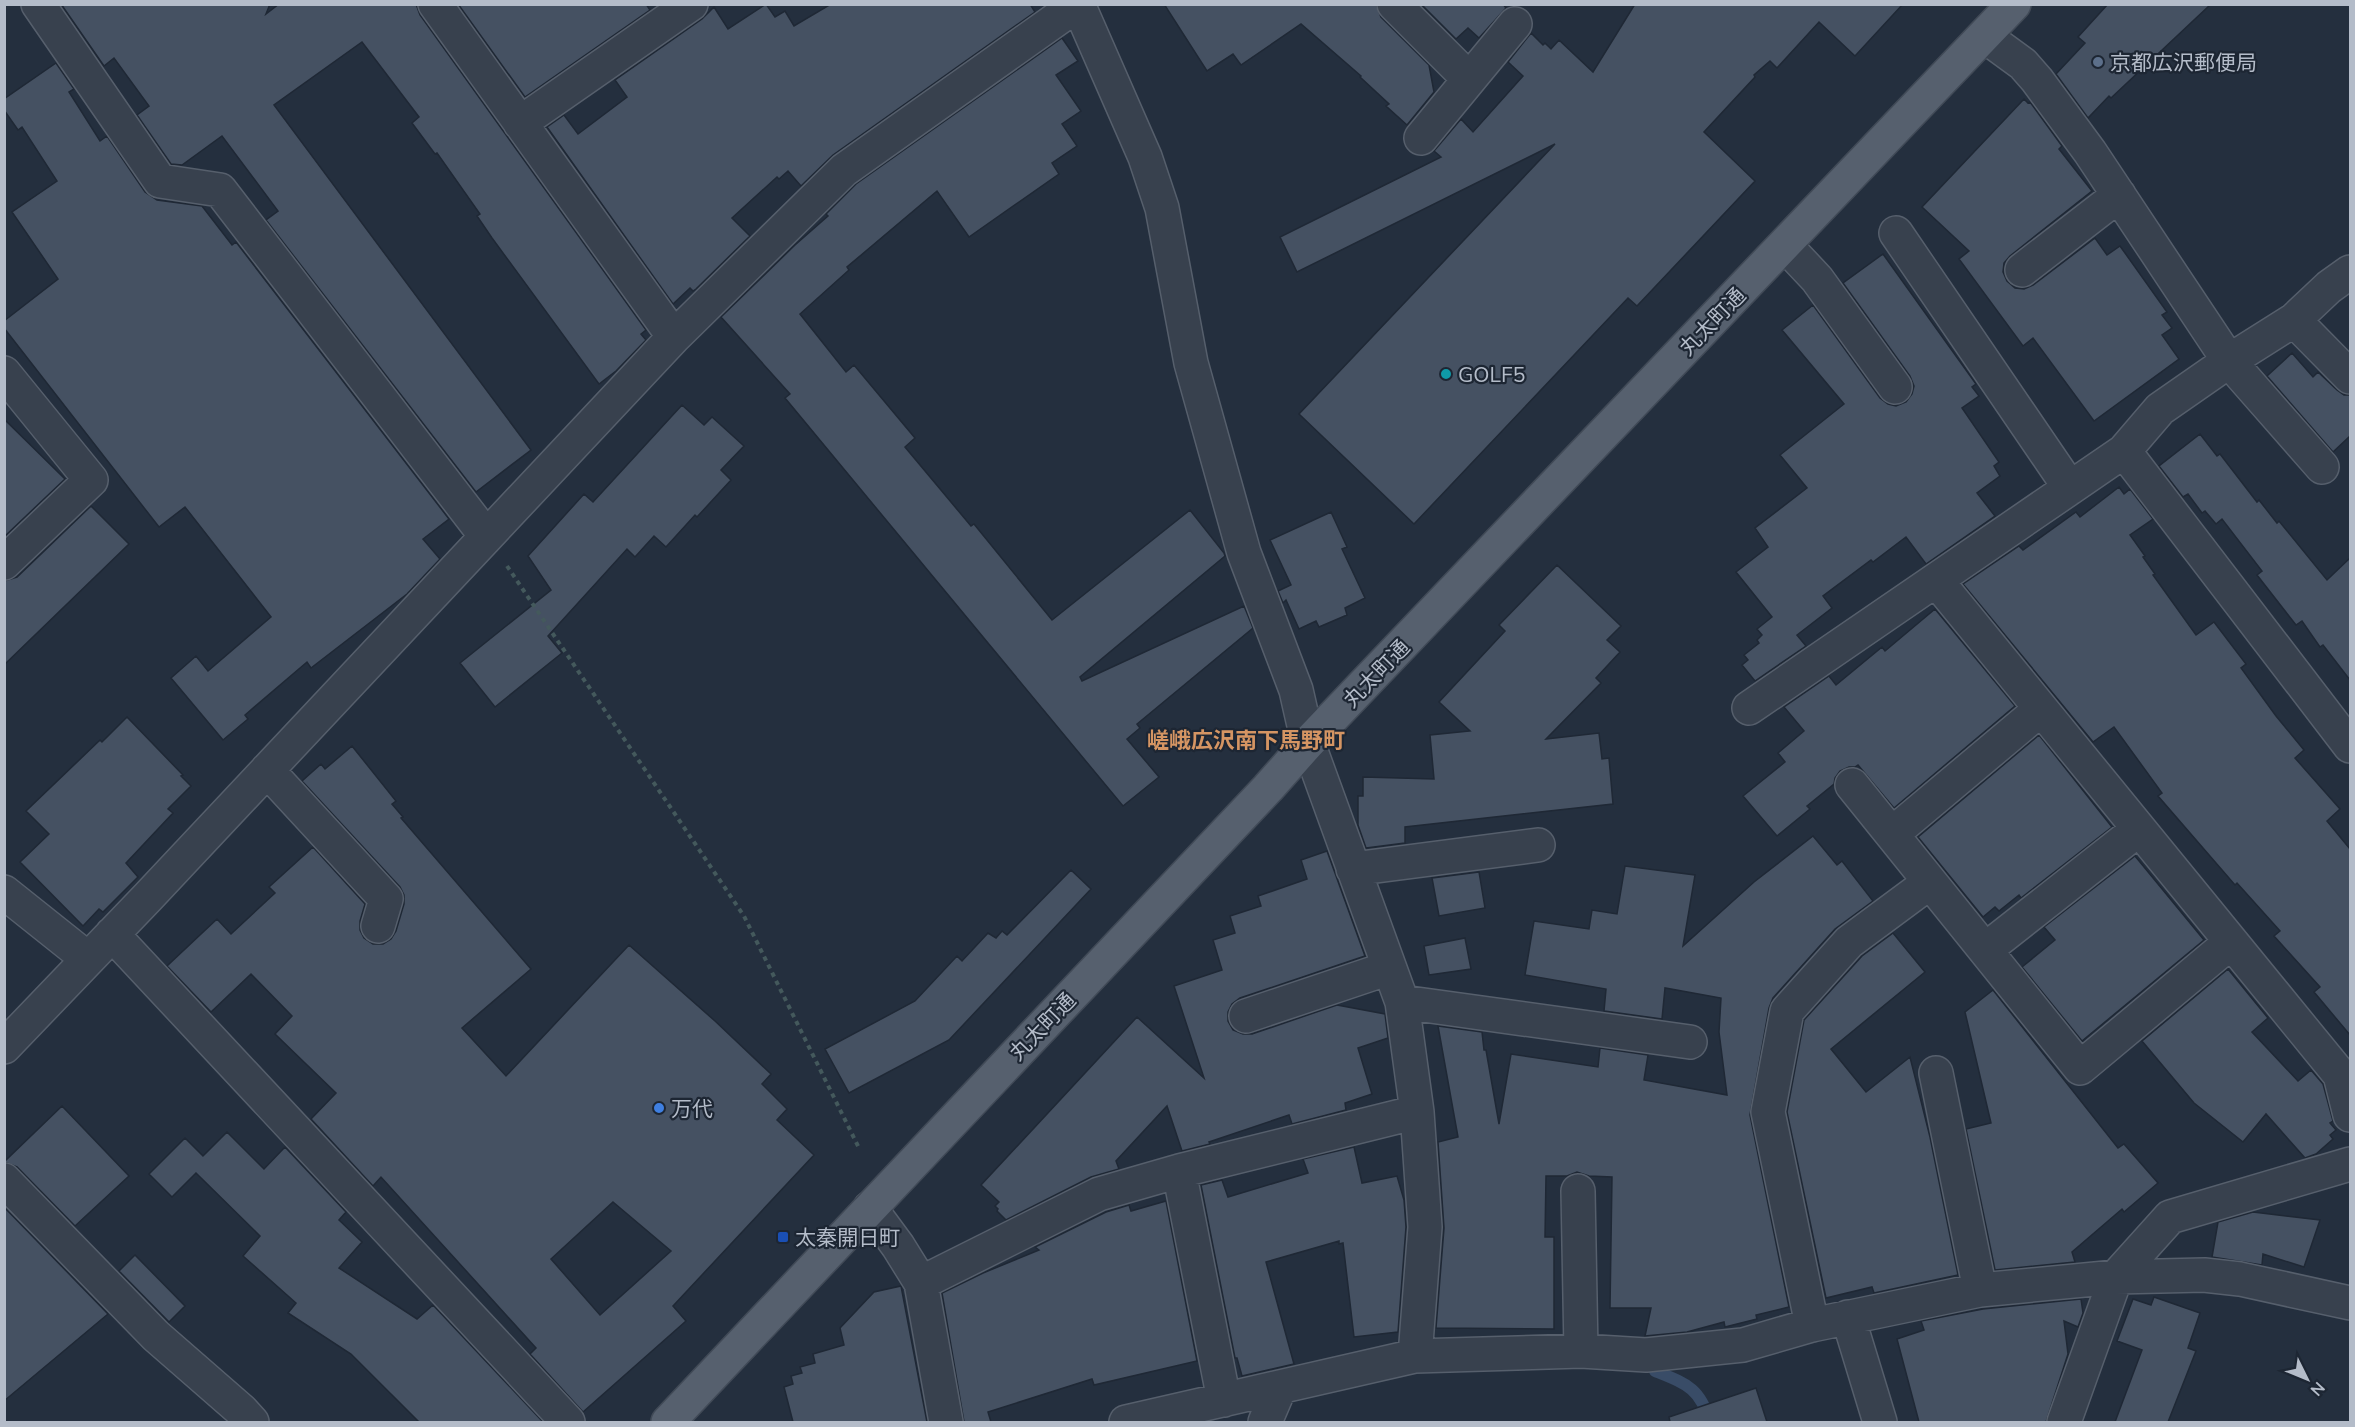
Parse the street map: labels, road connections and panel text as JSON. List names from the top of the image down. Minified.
{"streets":{"main road":["丸太町通"]},"districts":["嵯峨広沢南下馬野町"],"places":{"other":["京都広沢郵便局","GOLF5","万代"],"transit":["太秦開日町"]},"north":"bottom right"}
